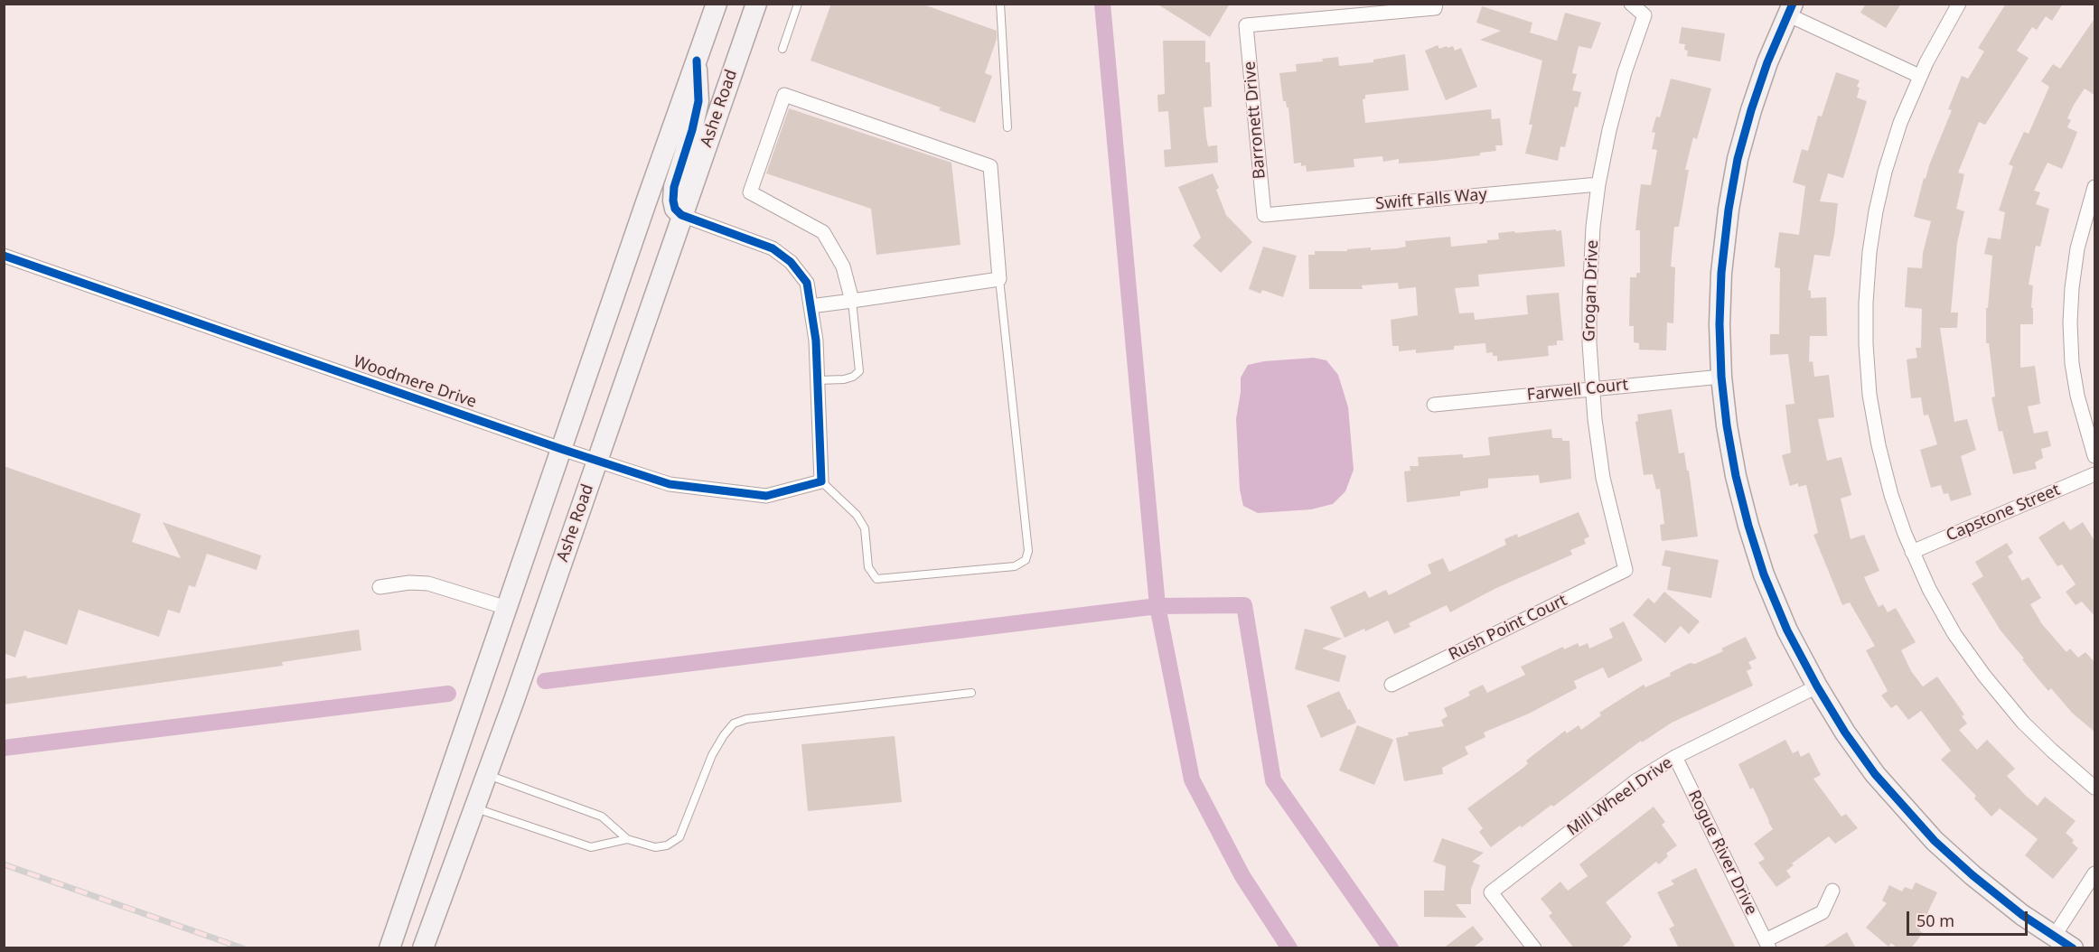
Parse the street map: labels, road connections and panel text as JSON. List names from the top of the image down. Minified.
{"streets":{"street":["Ashe Road","Barronett Drive","Swift Falls Way","Grogan Drive","Woodmere Drive","Farwell Court","Capstone Street","Rush Point Court","Mill Wheel Drive","Rogue River Drive"]},"crossings":[["Ashe Road","Woodmere Drive"],["Barronett Drive","Swift Falls Way"],["Swift Falls Way","Grogan Drive"],["Grogan Drive","Farwell Court"],["Grogan Drive","Rush Point Court"],["Mill Wheel Drive","Rogue River Drive"]],"scale_bar":"50 m"}
